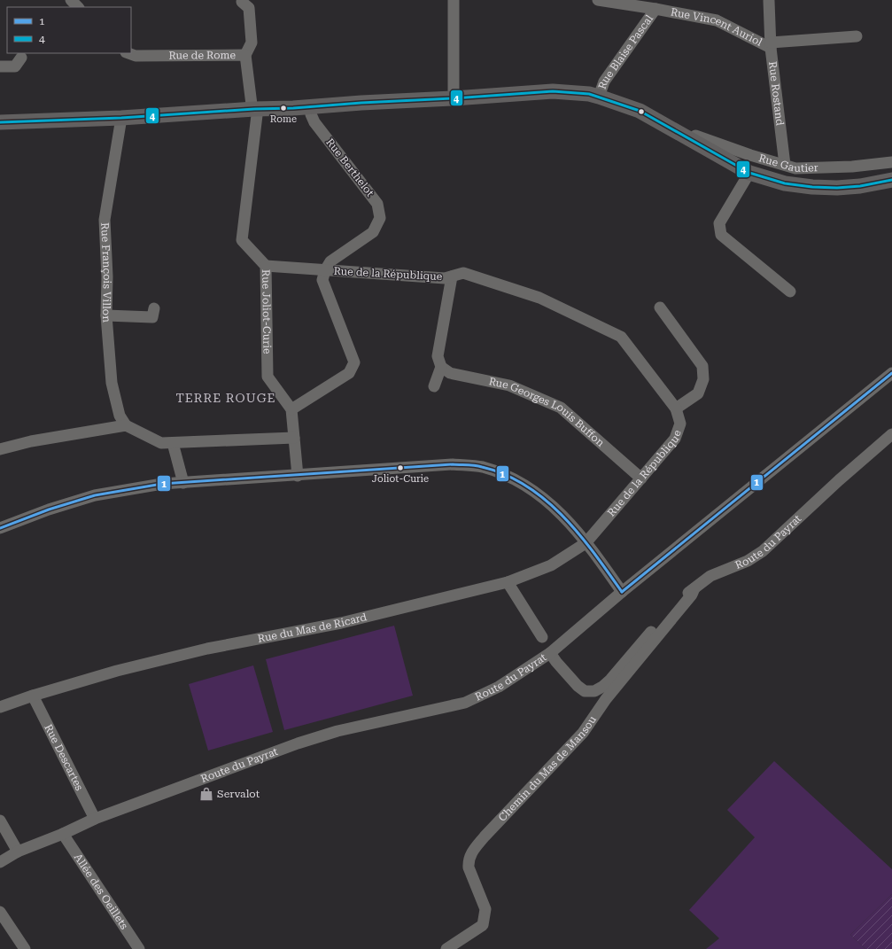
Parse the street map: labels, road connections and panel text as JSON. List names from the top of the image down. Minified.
{"streets":{"street":["Rue Vincent Auriol","Rue Blaise Pascal","Rue de Rome","Rue Rostand","Rue Gautier","Rue Berthelot","Rue François Villon","Rue de la République","Rue Joliot-Curie","Rue Georges Louis Buffon","Route du Payrat","Rue du Mas de Ricard","Rue Descartes","Chemin du Mas de Mansou","Allée des Oeillets"]},"crossings":[["Rue Vincent Auriol","Rue Blaise Pascal"],["Rue Vincent Auriol","Rue Rostand"],["Rue de Rome","Rue Joliot-Curie"],["Rue Rostand","Rue Gautier"],["Rue Berthelot","Rue de la République"],["Rue de la République","Rue Joliot-Curie"],["Rue de la République","Rue Georges Louis Buffon"],["Rue de la République","Rue du Mas de Ricard"],["Route du Payrat","Rue Descartes"],["Route du Payrat","Chemin du Mas de Mansou"],["Route du Payrat","Allée des Oeillets"],["Rue du Mas de Ricard","Rue Descartes"]],"districts":["TERRE ROUGE"],"places":{"other":["Rome","Joliot-Curie"],"shop":["Servalot"]},"lines":["transit line 4","transit line 1"],"legend":["1","4"]}
